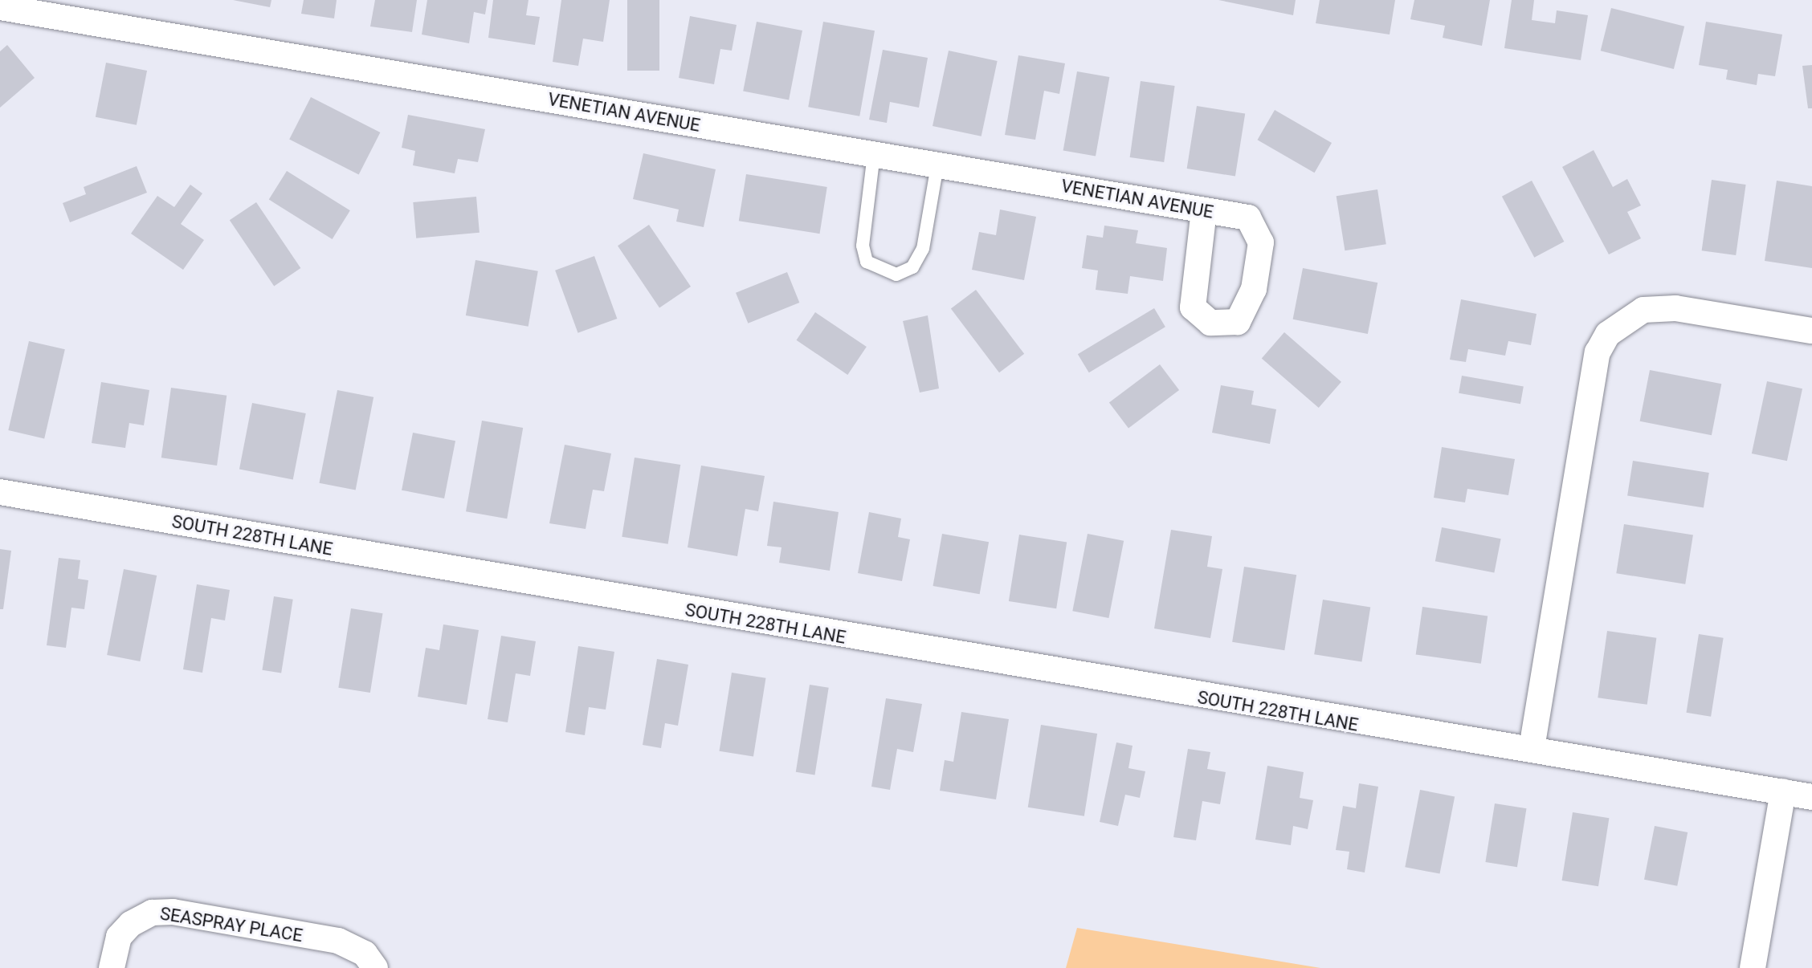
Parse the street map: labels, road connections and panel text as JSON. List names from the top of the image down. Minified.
{"streets":{"street":["VENETIAN AVENUE","SOUTH 228TH LANE","SEASPRAY PLACE"]}}
